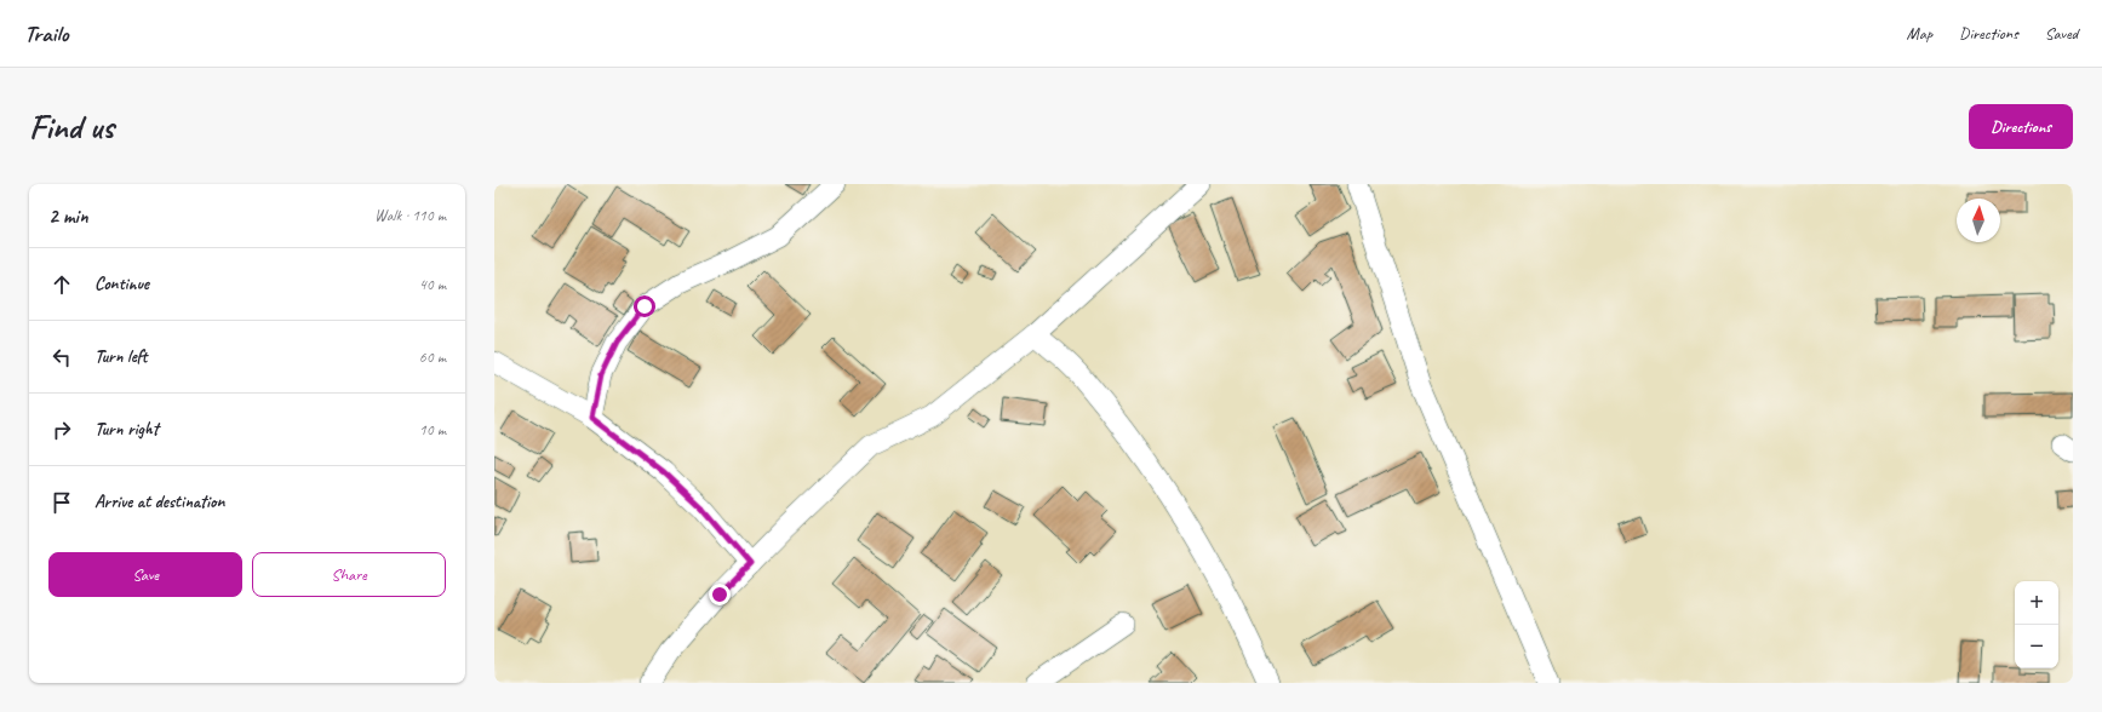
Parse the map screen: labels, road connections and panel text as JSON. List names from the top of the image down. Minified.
{"north":"top","page":{"header":"Trailo","nav":["Map","Directions","Saved"],"buttons":["Directions",["Save","Share"]],"title":"Find us","heading":["2 min","Walk · 110 m"],"list":[["Continue","40 m"],["Turn left","60 m"],["Turn right","10 m"],"Arrive at destination"],"map_buttons":["+","−"]}}
